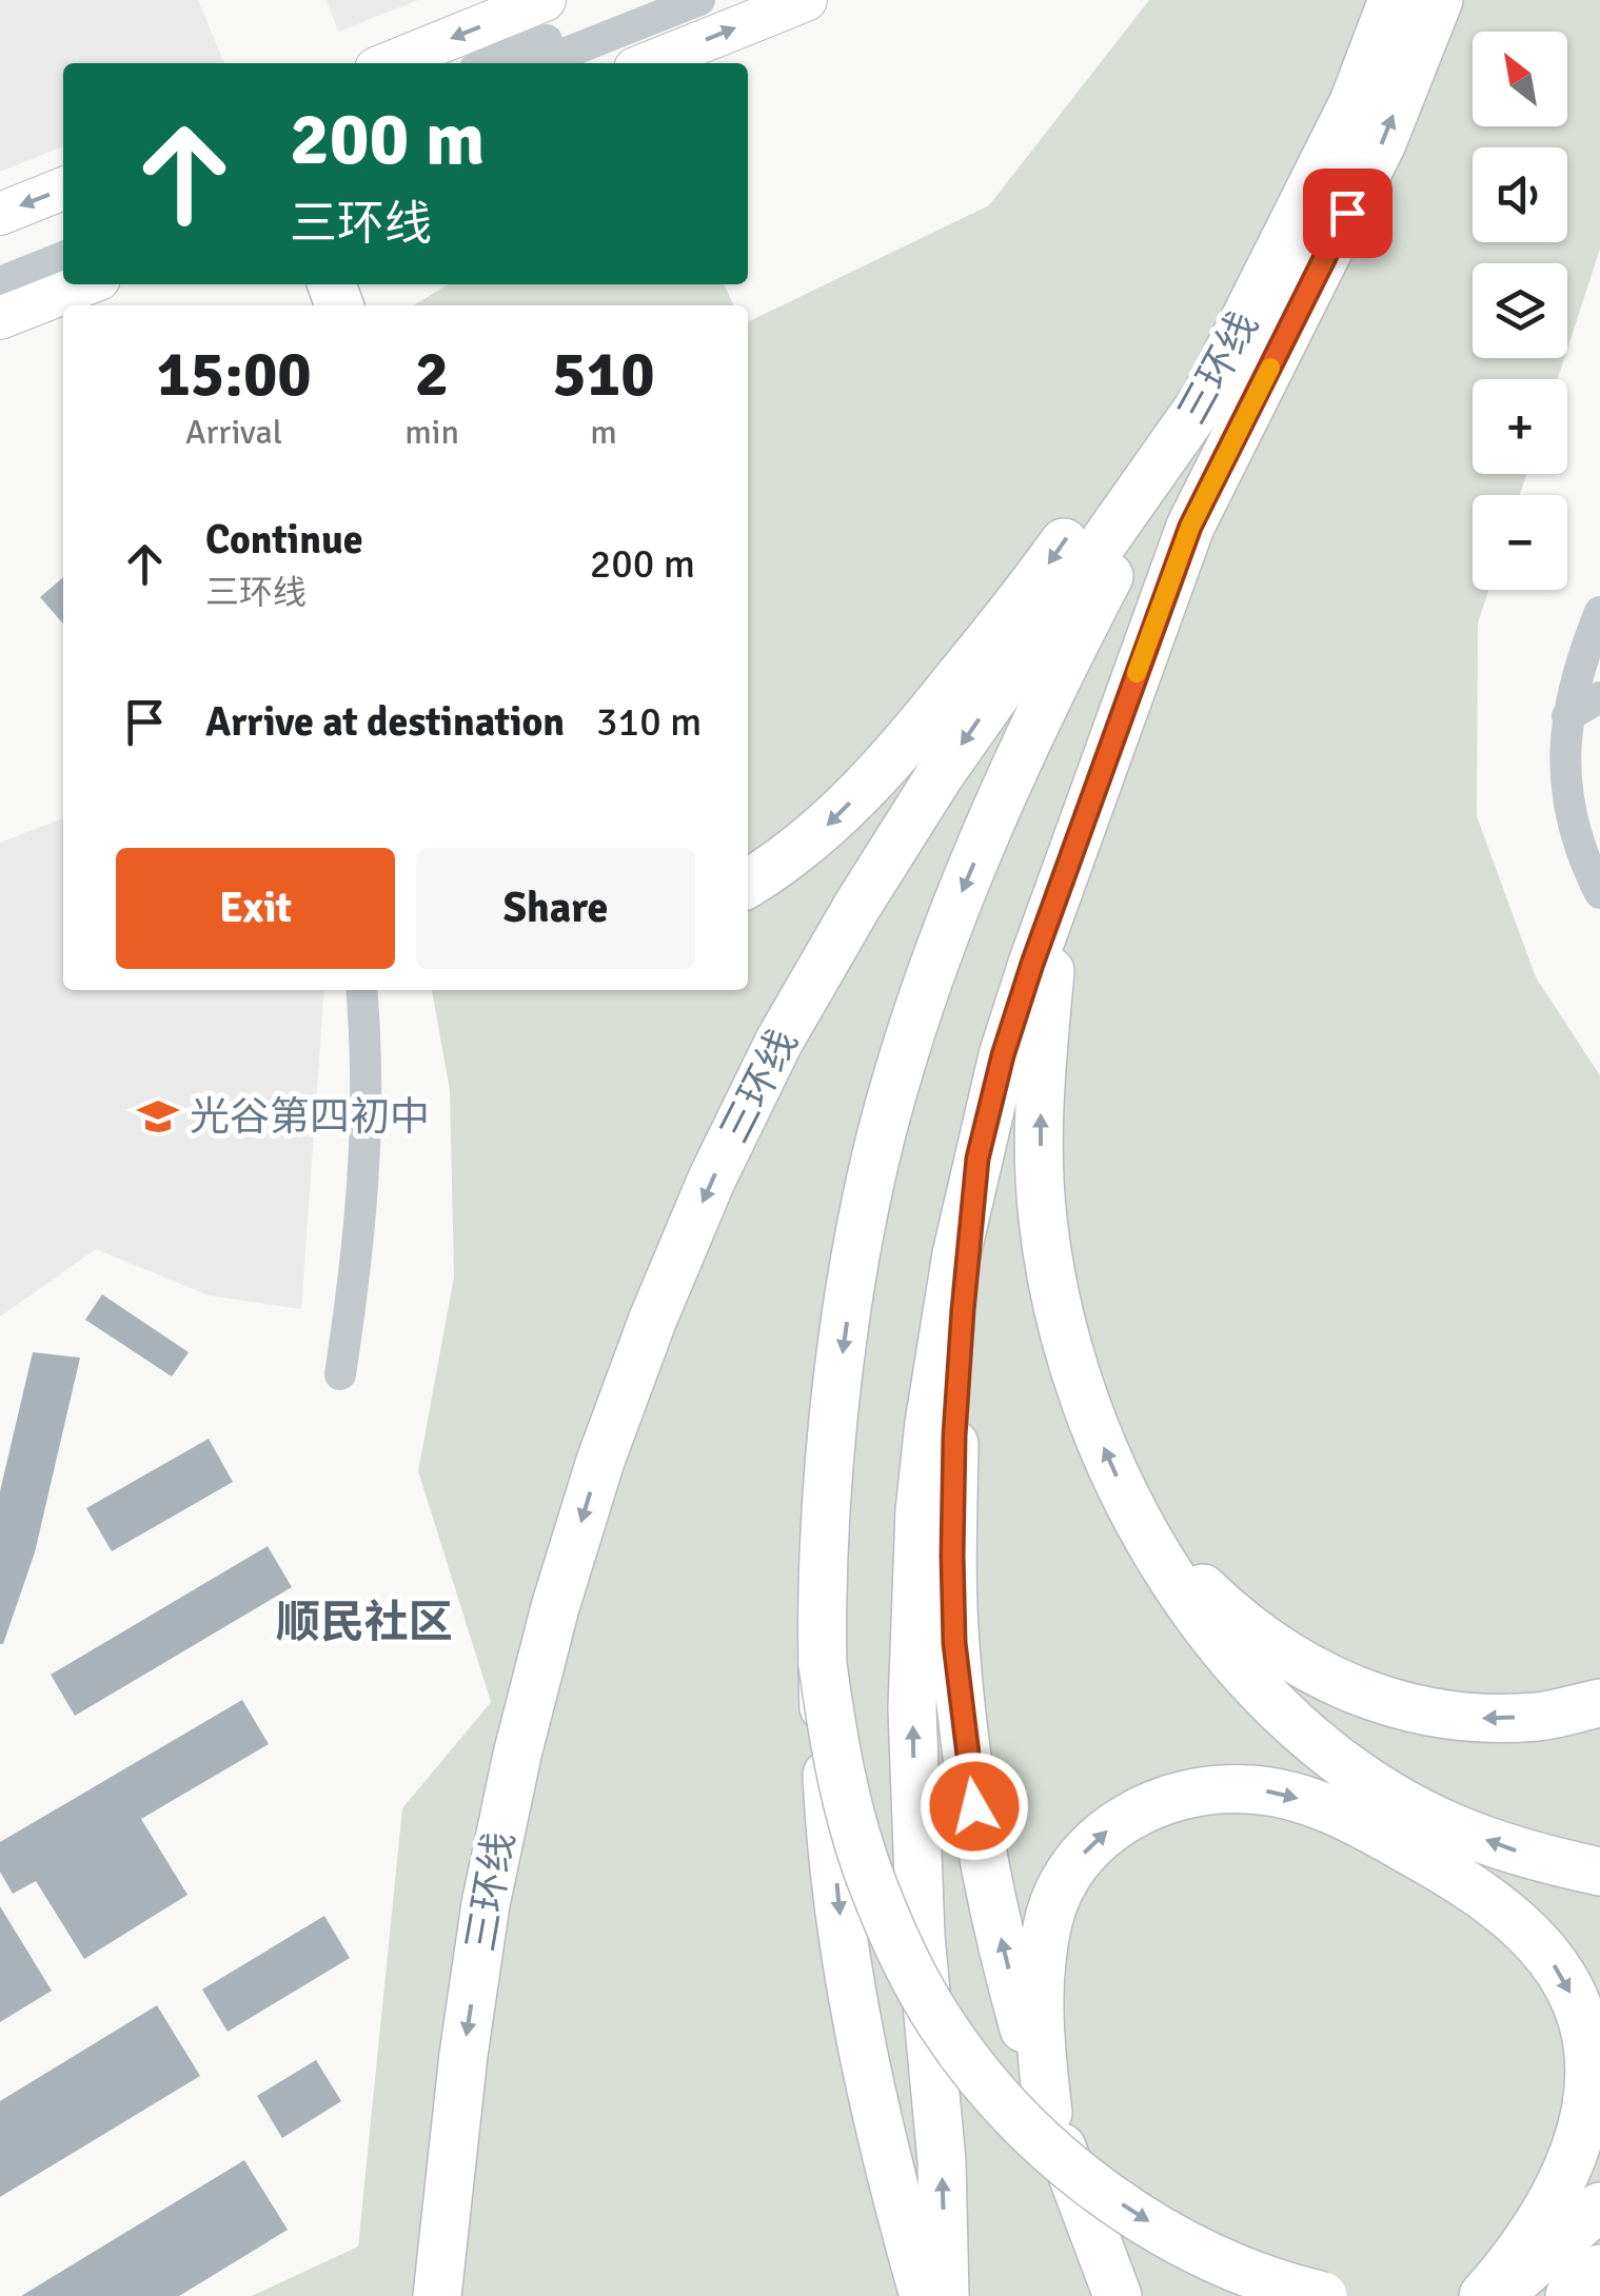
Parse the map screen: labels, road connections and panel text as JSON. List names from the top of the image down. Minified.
{"streets":{"highway":["三环线"]},"districts":["顺民社区"],"places":{"school or university":["光谷第四初中"]},"north":"top left","page":{"map_buttons":["+","−"],"turn":["200 m","三环线"],"eta":["15:00","Arrival","2","min","510","m"],"list":[{"name":"Continue","note":"三环线","value":"200 m"},{"name":"Arrive at destination","value":"310 m"}],"buttons":["Exit","Share"]}}
